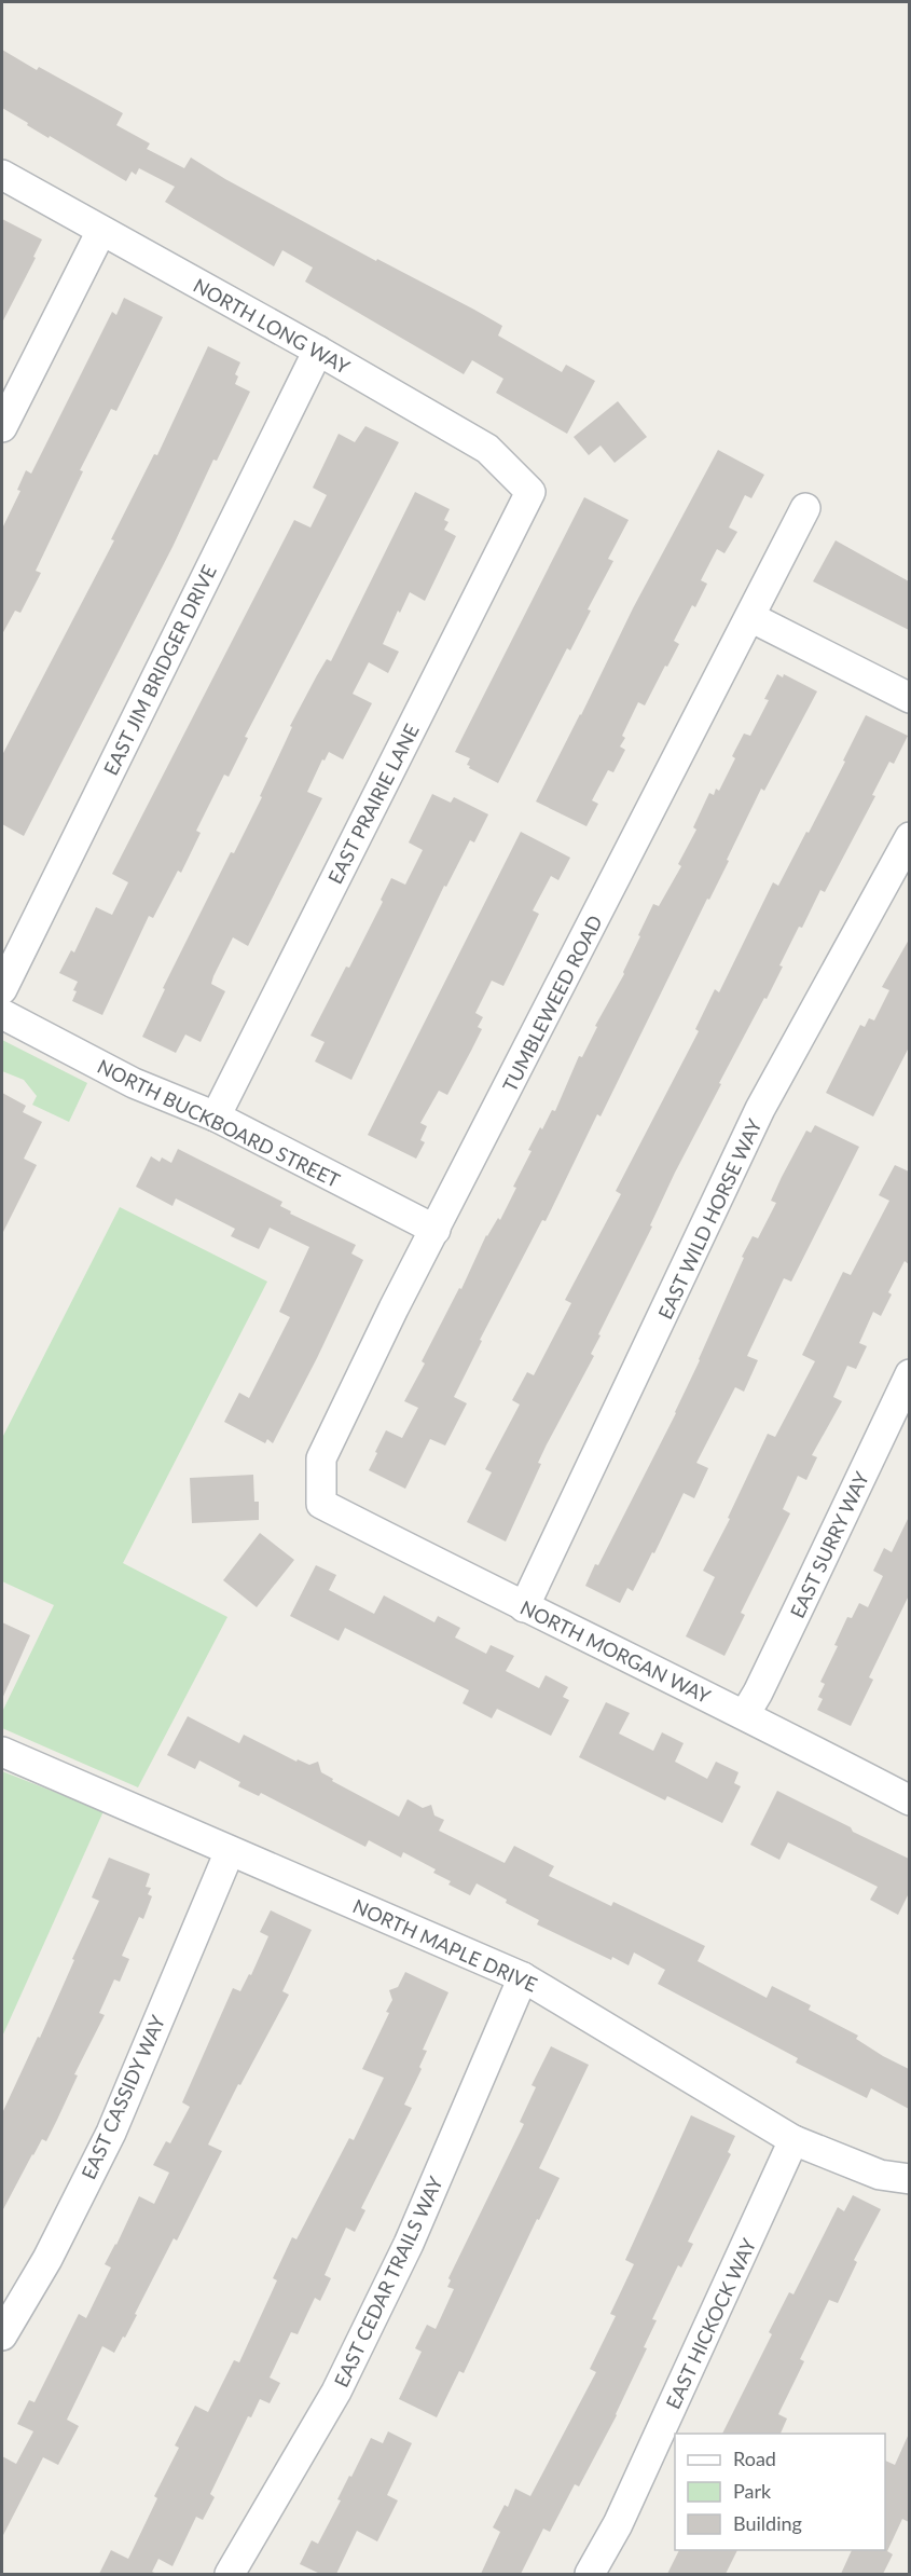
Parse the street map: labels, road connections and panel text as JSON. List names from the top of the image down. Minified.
{"streets":{"street":["NORTH LONG WAY","EAST JIM BRIDGER DRIVE","EAST PRAIRIE LANE","TUMBLEWEED ROAD","NORTH BUCKBOARD STREET","EAST WILD HORSE WAY","EAST SURRY WAY","NORTH MORGAN WAY","NORTH MAPLE DRIVE","EAST CASSIDY WAY","EAST CEDAR TRAILS WAY","EAST HICKOCK WAY"]},"crossings":[["NORTH LONG WAY","EAST JIM BRIDGER DRIVE"],["NORTH LONG WAY","EAST PRAIRIE LANE"],["EAST PRAIRIE LANE","NORTH BUCKBOARD STREET"],["TUMBLEWEED ROAD","NORTH BUCKBOARD STREET"],["TUMBLEWEED ROAD","NORTH MORGAN WAY"],["EAST WILD HORSE WAY","NORTH MORGAN WAY"],["EAST SURRY WAY","NORTH MORGAN WAY"],["NORTH MAPLE DRIVE","EAST CASSIDY WAY"],["NORTH MAPLE DRIVE","EAST CEDAR TRAILS WAY"],["NORTH MAPLE DRIVE","EAST HICKOCK WAY"]],"legend":["Road","Park","Building"]}
